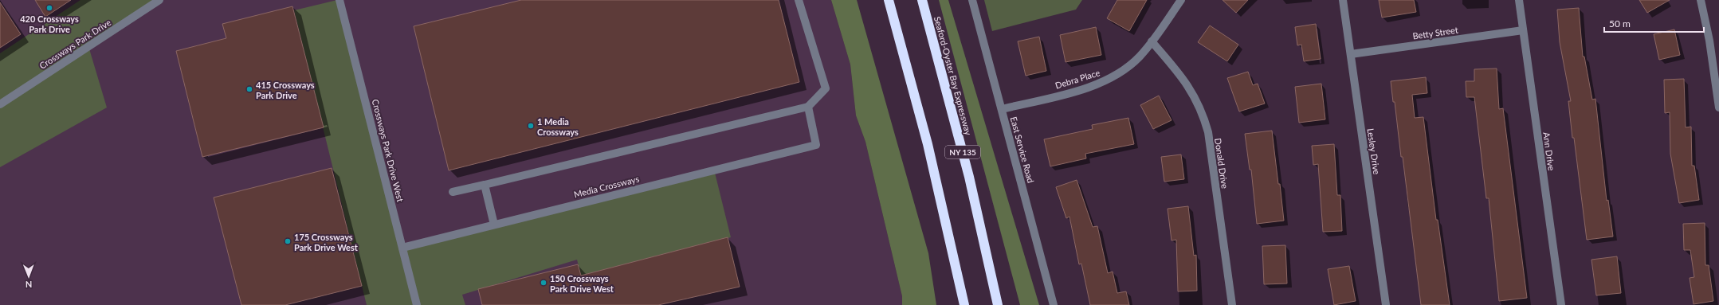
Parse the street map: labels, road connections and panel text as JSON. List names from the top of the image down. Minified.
{"streets":{"highway":["Seaford-Oyster Bay Expressway","NY 135"],"street":["Betty Street","Crossways Park Drive","Debra Place","East Service Road","Crossways Park Drive West","Lesley Drive","Ann Drive","Donald Drive","Media Crossways"]},"crossings":[["Betty Street","Lesley Drive"],["Betty Street","Ann Drive"],["Debra Place","East Service Road"],["Debra Place","Donald Drive"],["Crossways Park Drive West","Media Crossways"]],"places":["420 Crossways Park Drive","415 Crossways Park Drive","1 Media Crossways","175 Crossways Park Drive West","150 Crossways Park Drive West"],"scale_bar":"50 m","north":"bottom"}
